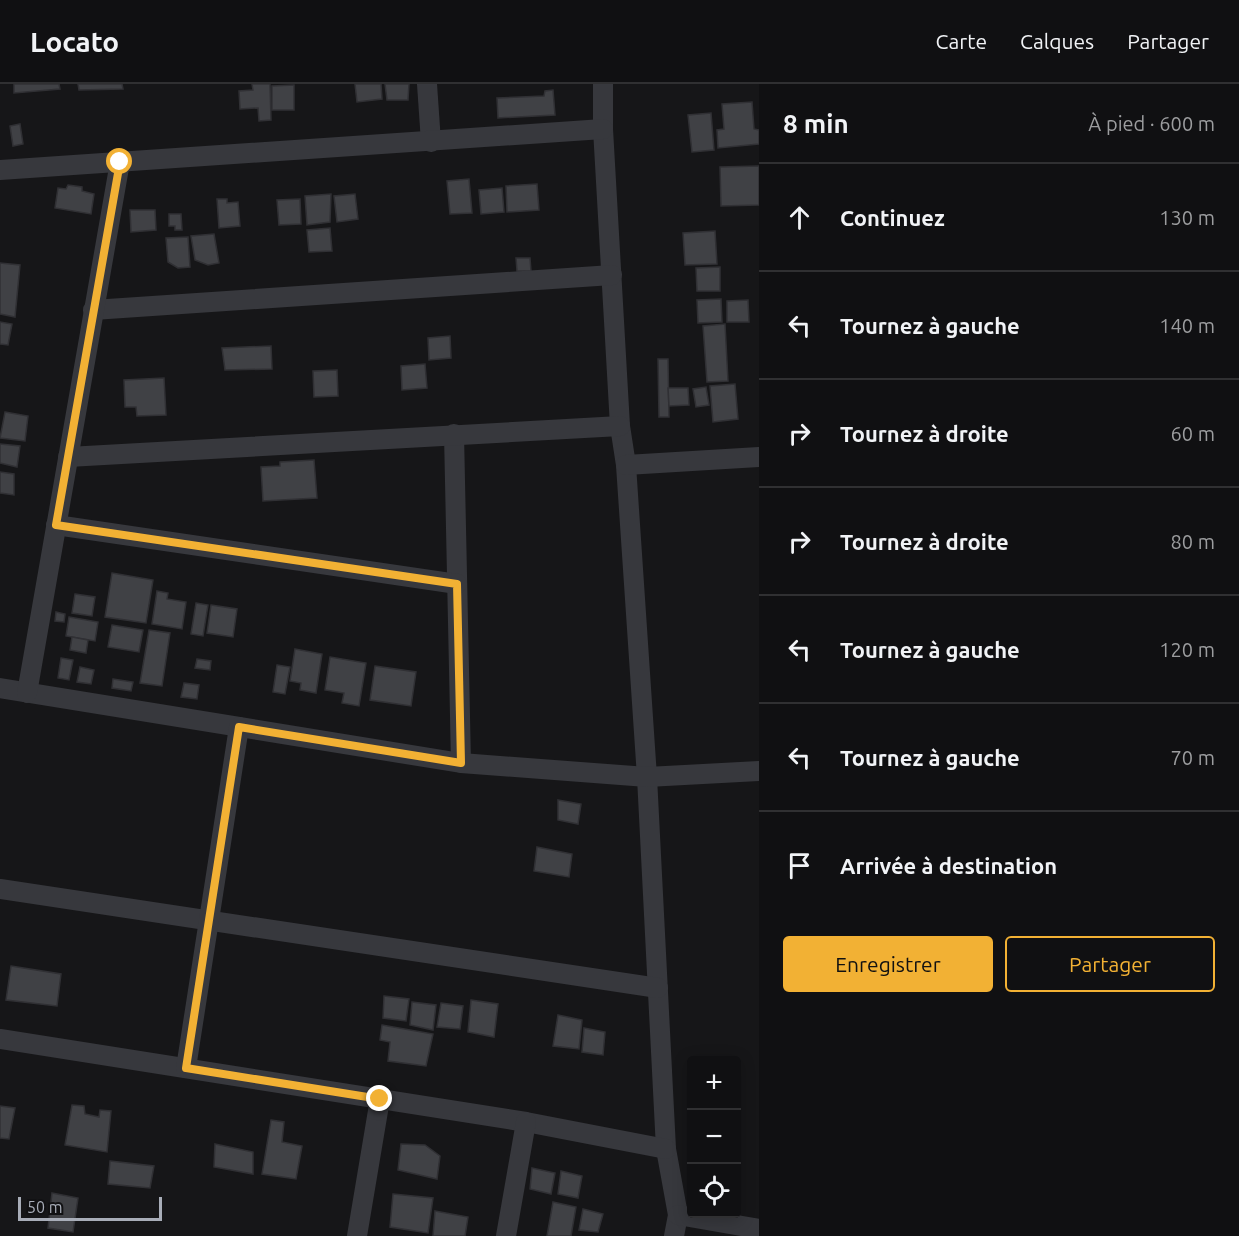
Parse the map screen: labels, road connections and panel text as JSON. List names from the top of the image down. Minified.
{"scale_bar":"50 m","page":{"header":"Locato","nav":["Carte","Calques","Partager"],"heading":["8 min","À pied · 600 m"],"list":[["Continuez","130 m"],["Tournez à gauche","140 m"],["Tournez à droite","60 m"],["Tournez à droite","80 m"],["Tournez à gauche","120 m"],["Tournez à gauche","70 m"],"Arrivée à destination"],"buttons":["Enregistrer","Partager"],"map_buttons":["+","−"],"scale":"50 m"}}
